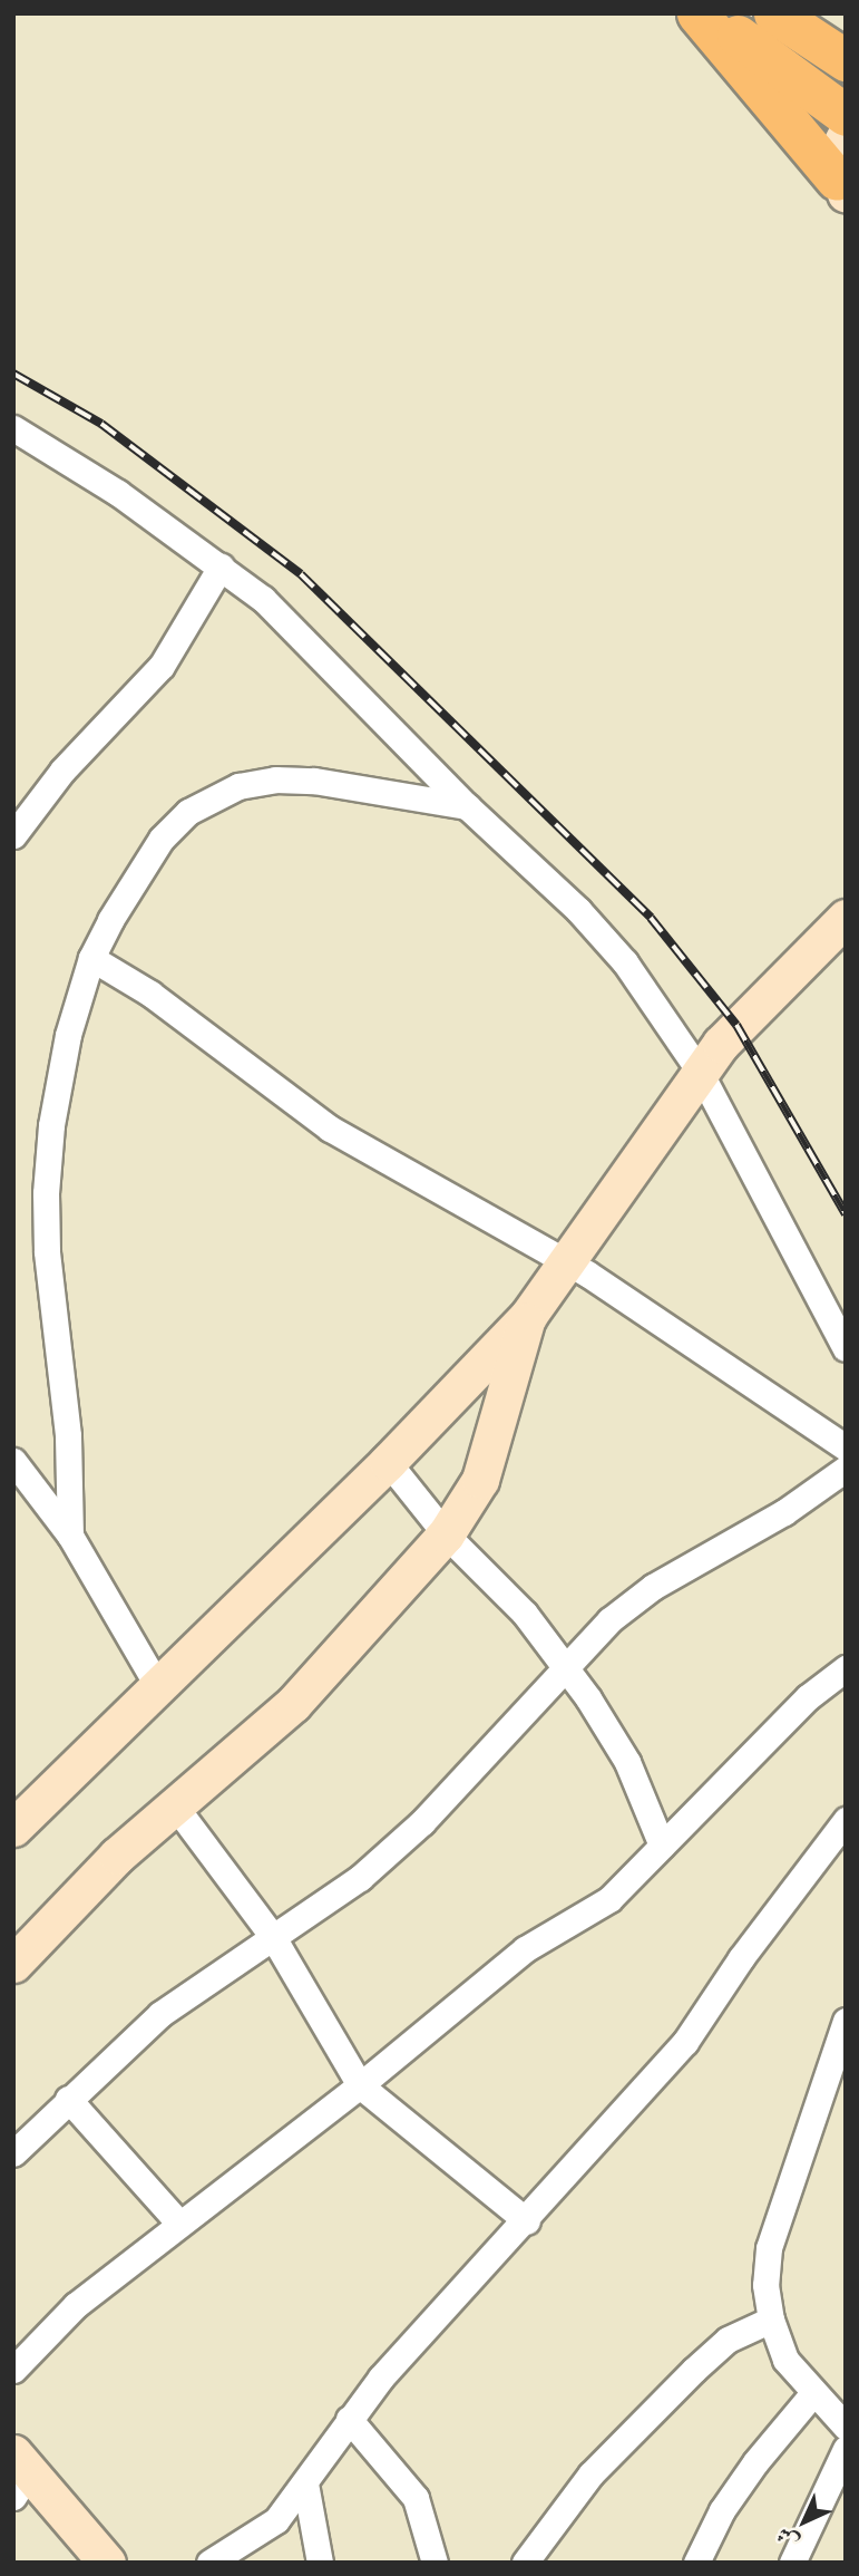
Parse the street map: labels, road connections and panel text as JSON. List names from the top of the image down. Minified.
{"north":"bottom left"}
